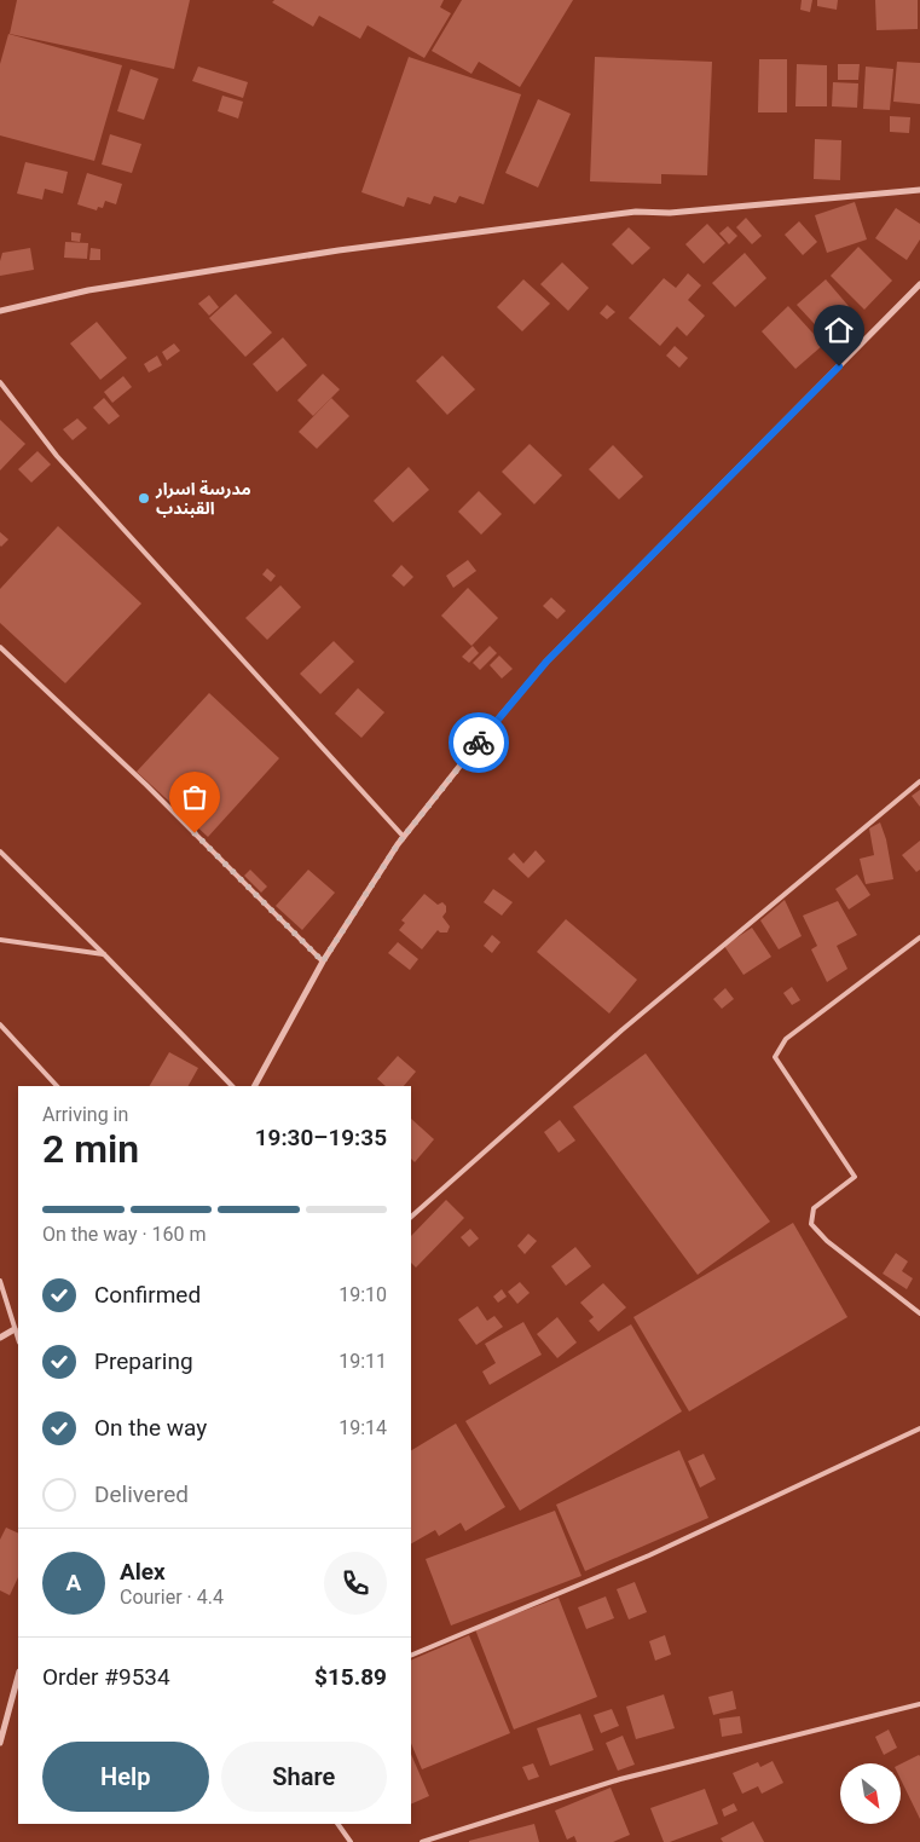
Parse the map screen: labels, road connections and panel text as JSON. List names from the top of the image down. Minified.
{"places":["مدرسة اسرار القبندب"],"north":"bottom right","page":{"heading":["2 min","Arriving in","19:30–19:35"],"panel":["Alex","Courier · 4.4","Order #9534","$15.89"],"bar":"On the way · 160 m","list":[["Confirmed","19:10"],["Preparing","19:11"],["On the way","19:14"],"Delivered"],"round":"A","buttons":["Help","Share"]}}
